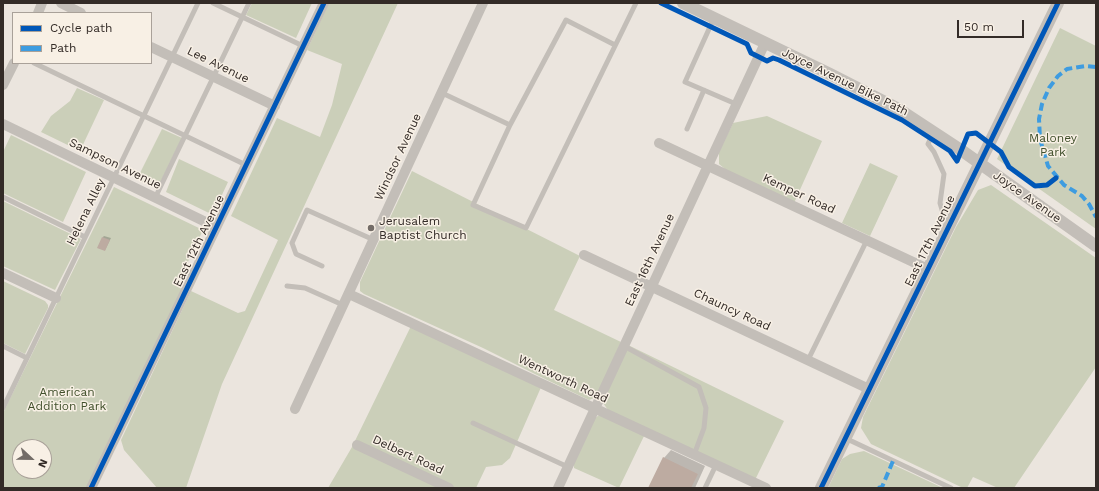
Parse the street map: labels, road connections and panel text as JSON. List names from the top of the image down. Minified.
{"streets":{"street":["Lee Avenue","Windsor Avenue","Sampson Avenue","Kemper Road","Joyce Avenue","East 12th Avenue","East 17th Avenue","East 16th Avenue","Chauncy Road","Wentworth Road","Delbert Road"],"lane":["Helena Alley"],"cycle path":["Joyce Avenue Bike Path"]},"crossings":[["Lee Avenue","Helena Alley"],["Lee Avenue","East 12th Avenue"],["Windsor Avenue","Wentworth Road"],["Sampson Avenue","Helena Alley"],["Sampson Avenue","East 12th Avenue"],["Kemper Road","East 17th Avenue"],["Kemper Road","East 16th Avenue"],["Joyce Avenue","East 17th Avenue"],["Joyce Avenue","East 16th Avenue"],["East 17th Avenue","Chauncy Road"],["East 16th Avenue","Chauncy Road"],["East 16th Avenue","Wentworth Road"]],"parks":["Maloney Park","American Addition Park"],"places":["Jerusalem Baptist Church"],"legend":["Cycle path","Path"],"scale_bar":"50 m","north":"right"}
